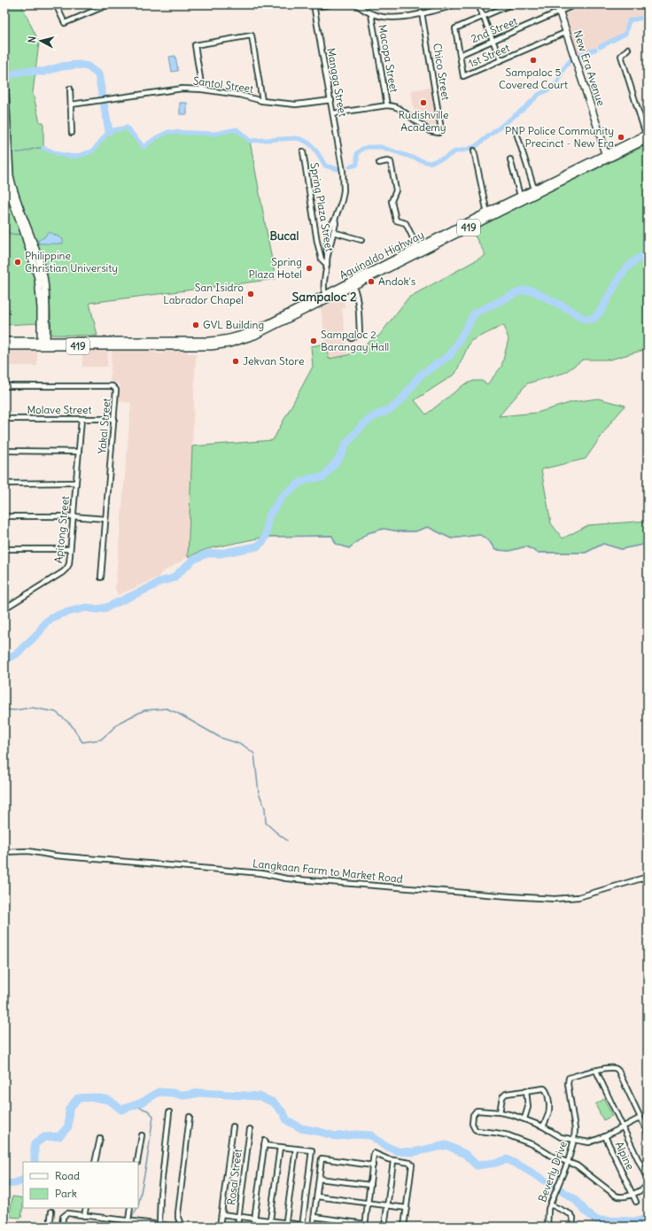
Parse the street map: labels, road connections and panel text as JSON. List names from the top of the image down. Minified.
{"streets":{"main road":["New Era Avenue","419","Aguinaldo Highway"],"street":["2nd Street","1st Street","Macopa Street","Chico Street","Mangga Street","Santol Street","Spring Plaza Street","Molave Street","Yakal Street","Apitong Street","Langkaan Farm to Market Road","Alpine","Beverly Drive","Rosal Street"]},"crossings":[["2nd Street","1st Street"],["2nd Street","New Era Avenue"],["1st Street","New Era Avenue"],["Macopa Street","Chico Street"],["New Era Avenue","Aguinaldo Highway"],["Mangga Street","Santol Street"],["Molave Street","Yakal Street"],["Molave Street","Apitong Street"]],"districts":["Bucal","Sampaloc 2"],"places":["Sampaloc 5 Covered Court","Rudishville Academy","PNP Police Community Precinct - New Era","Philippine Christian University","Spring Plaza Hotel","Andok's","San Isidro Labrador Chapel","GVL Building","Sampaloc 2 Barangay Hall","Jekvan Store"],"legend":["Road","Park"],"north":"left"}
